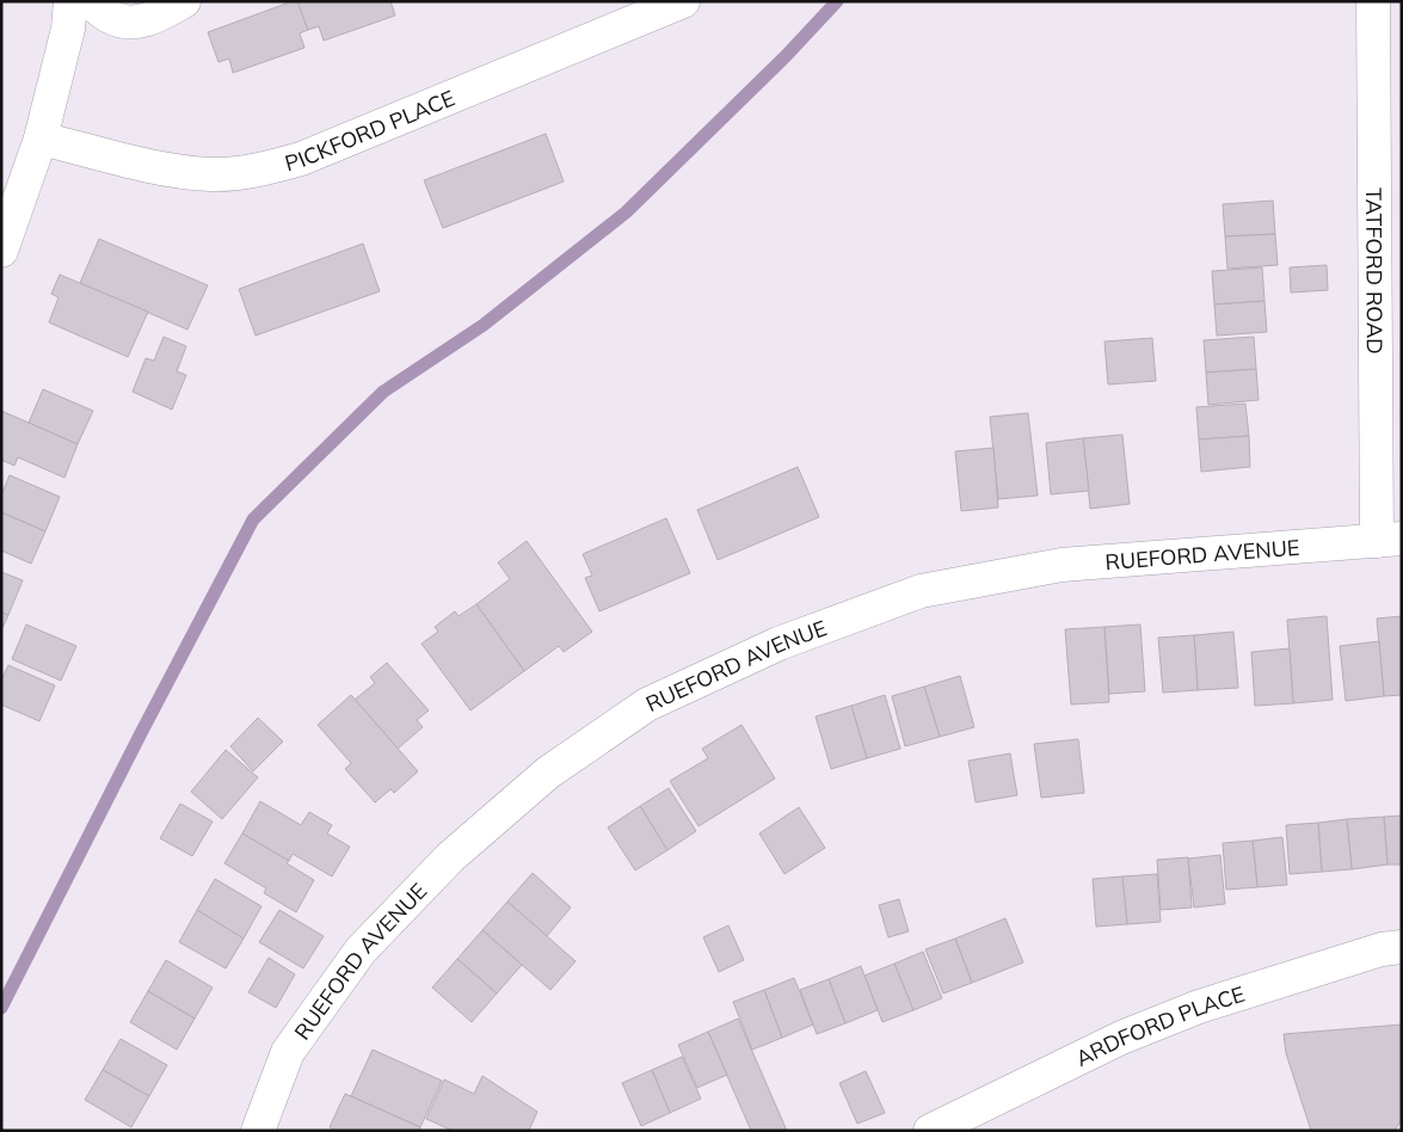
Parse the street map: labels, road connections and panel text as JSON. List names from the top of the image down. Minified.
{"streets":{"street":["PICKFORD PLACE","TATFORD ROAD","RUEFORD AVENUE","ARDFORD PLACE"]},"crossings":[["TATFORD ROAD","RUEFORD AVENUE"]]}
